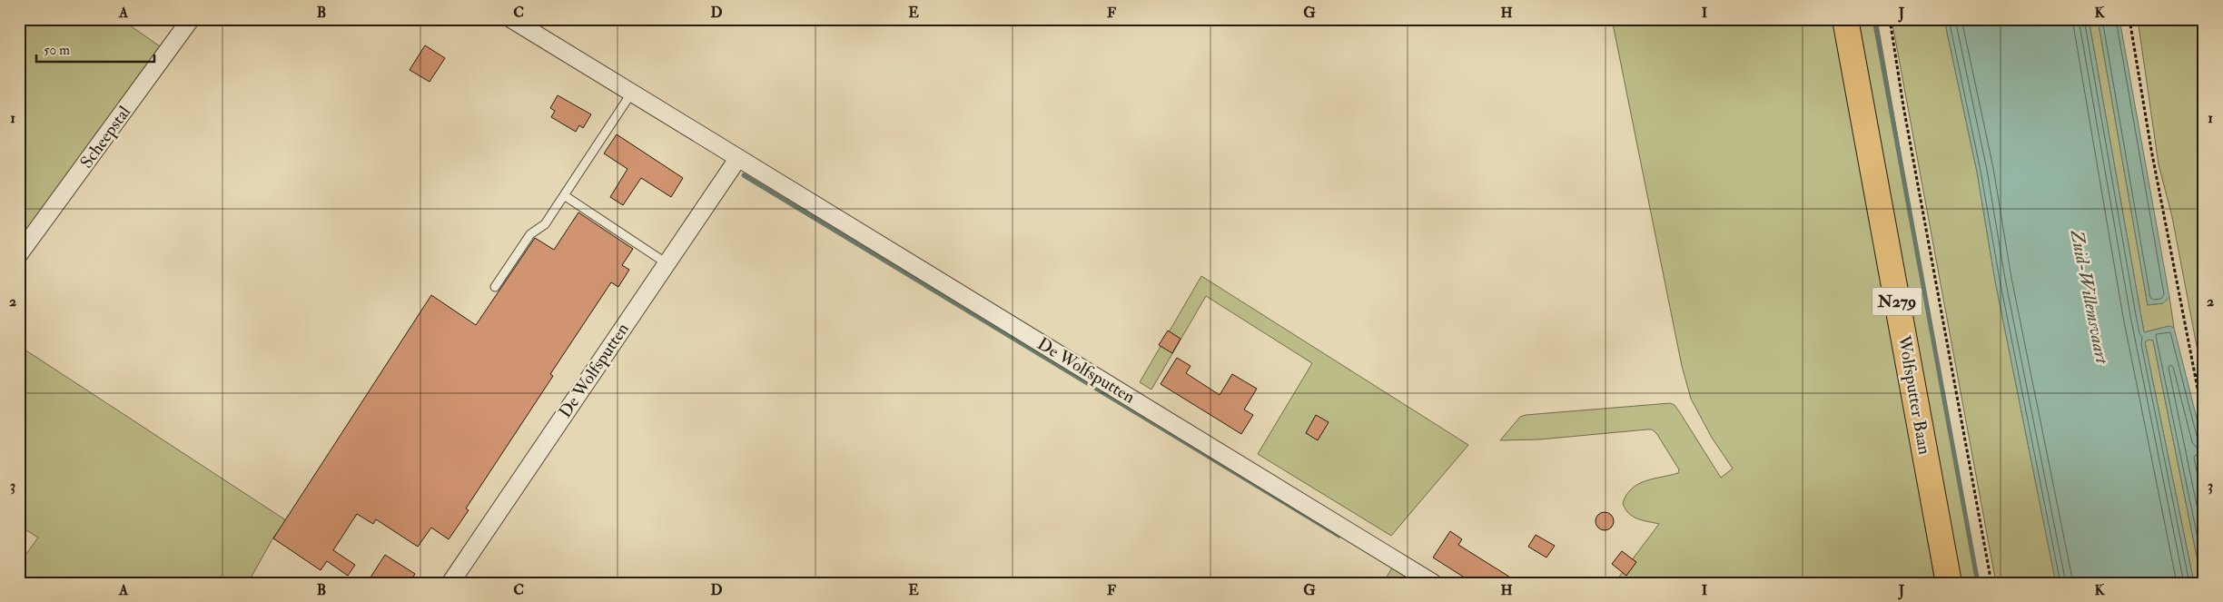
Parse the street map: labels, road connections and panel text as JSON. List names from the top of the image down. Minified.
{"streets":{"main road":["N279","Wolfsputter Baan"],"street":["Scheepstal","De Wolfsputten"]},"water":["Zuid-Willemsvaart"],"scale_bar":"50 m","grid":{"columns":["A","B","C","D","E","F","G","H","I","J","K"],"rows":["1","2","3"]}}
